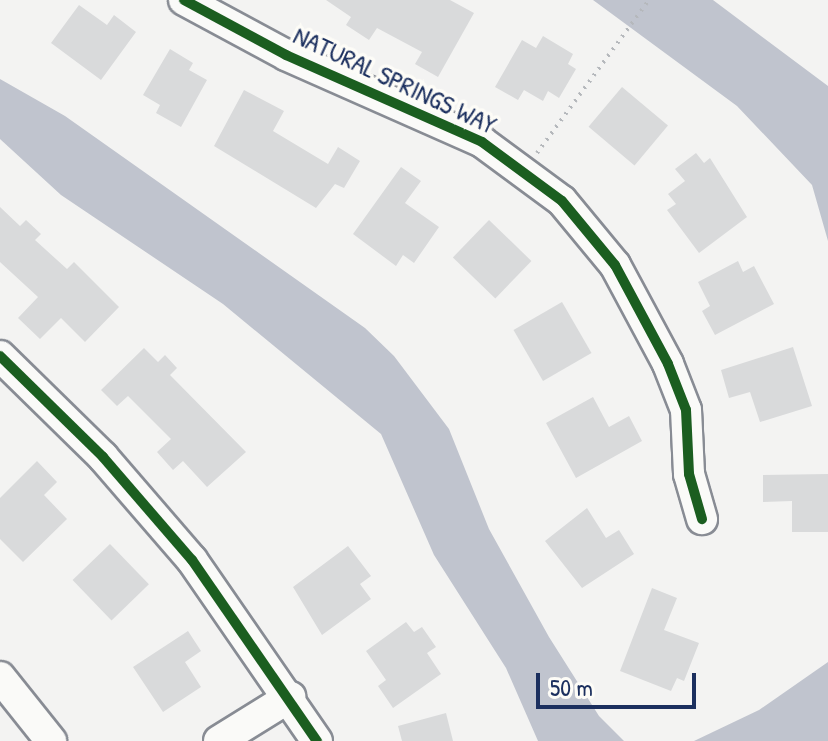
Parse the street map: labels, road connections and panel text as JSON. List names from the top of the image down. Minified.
{"streets":{"street":["NATURAL SPRINGS WAY"]},"scale_bar":"50 m"}
